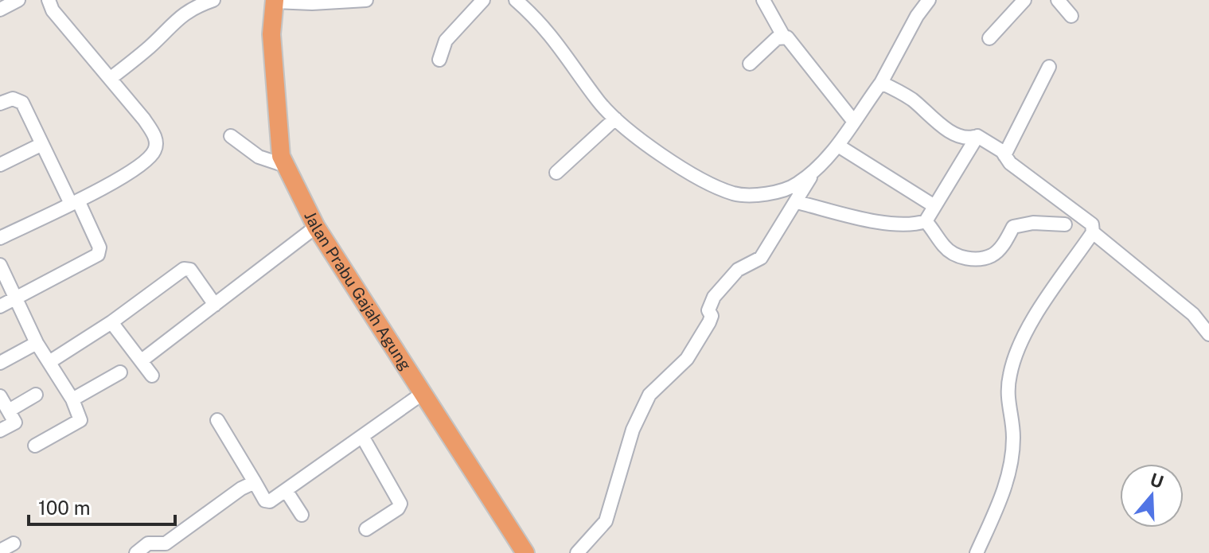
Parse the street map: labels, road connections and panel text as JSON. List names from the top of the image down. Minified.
{"streets":{"highway":["Jalan Prabu Gajah Agung"]},"scale_bar":"100 m","north":"top"}
